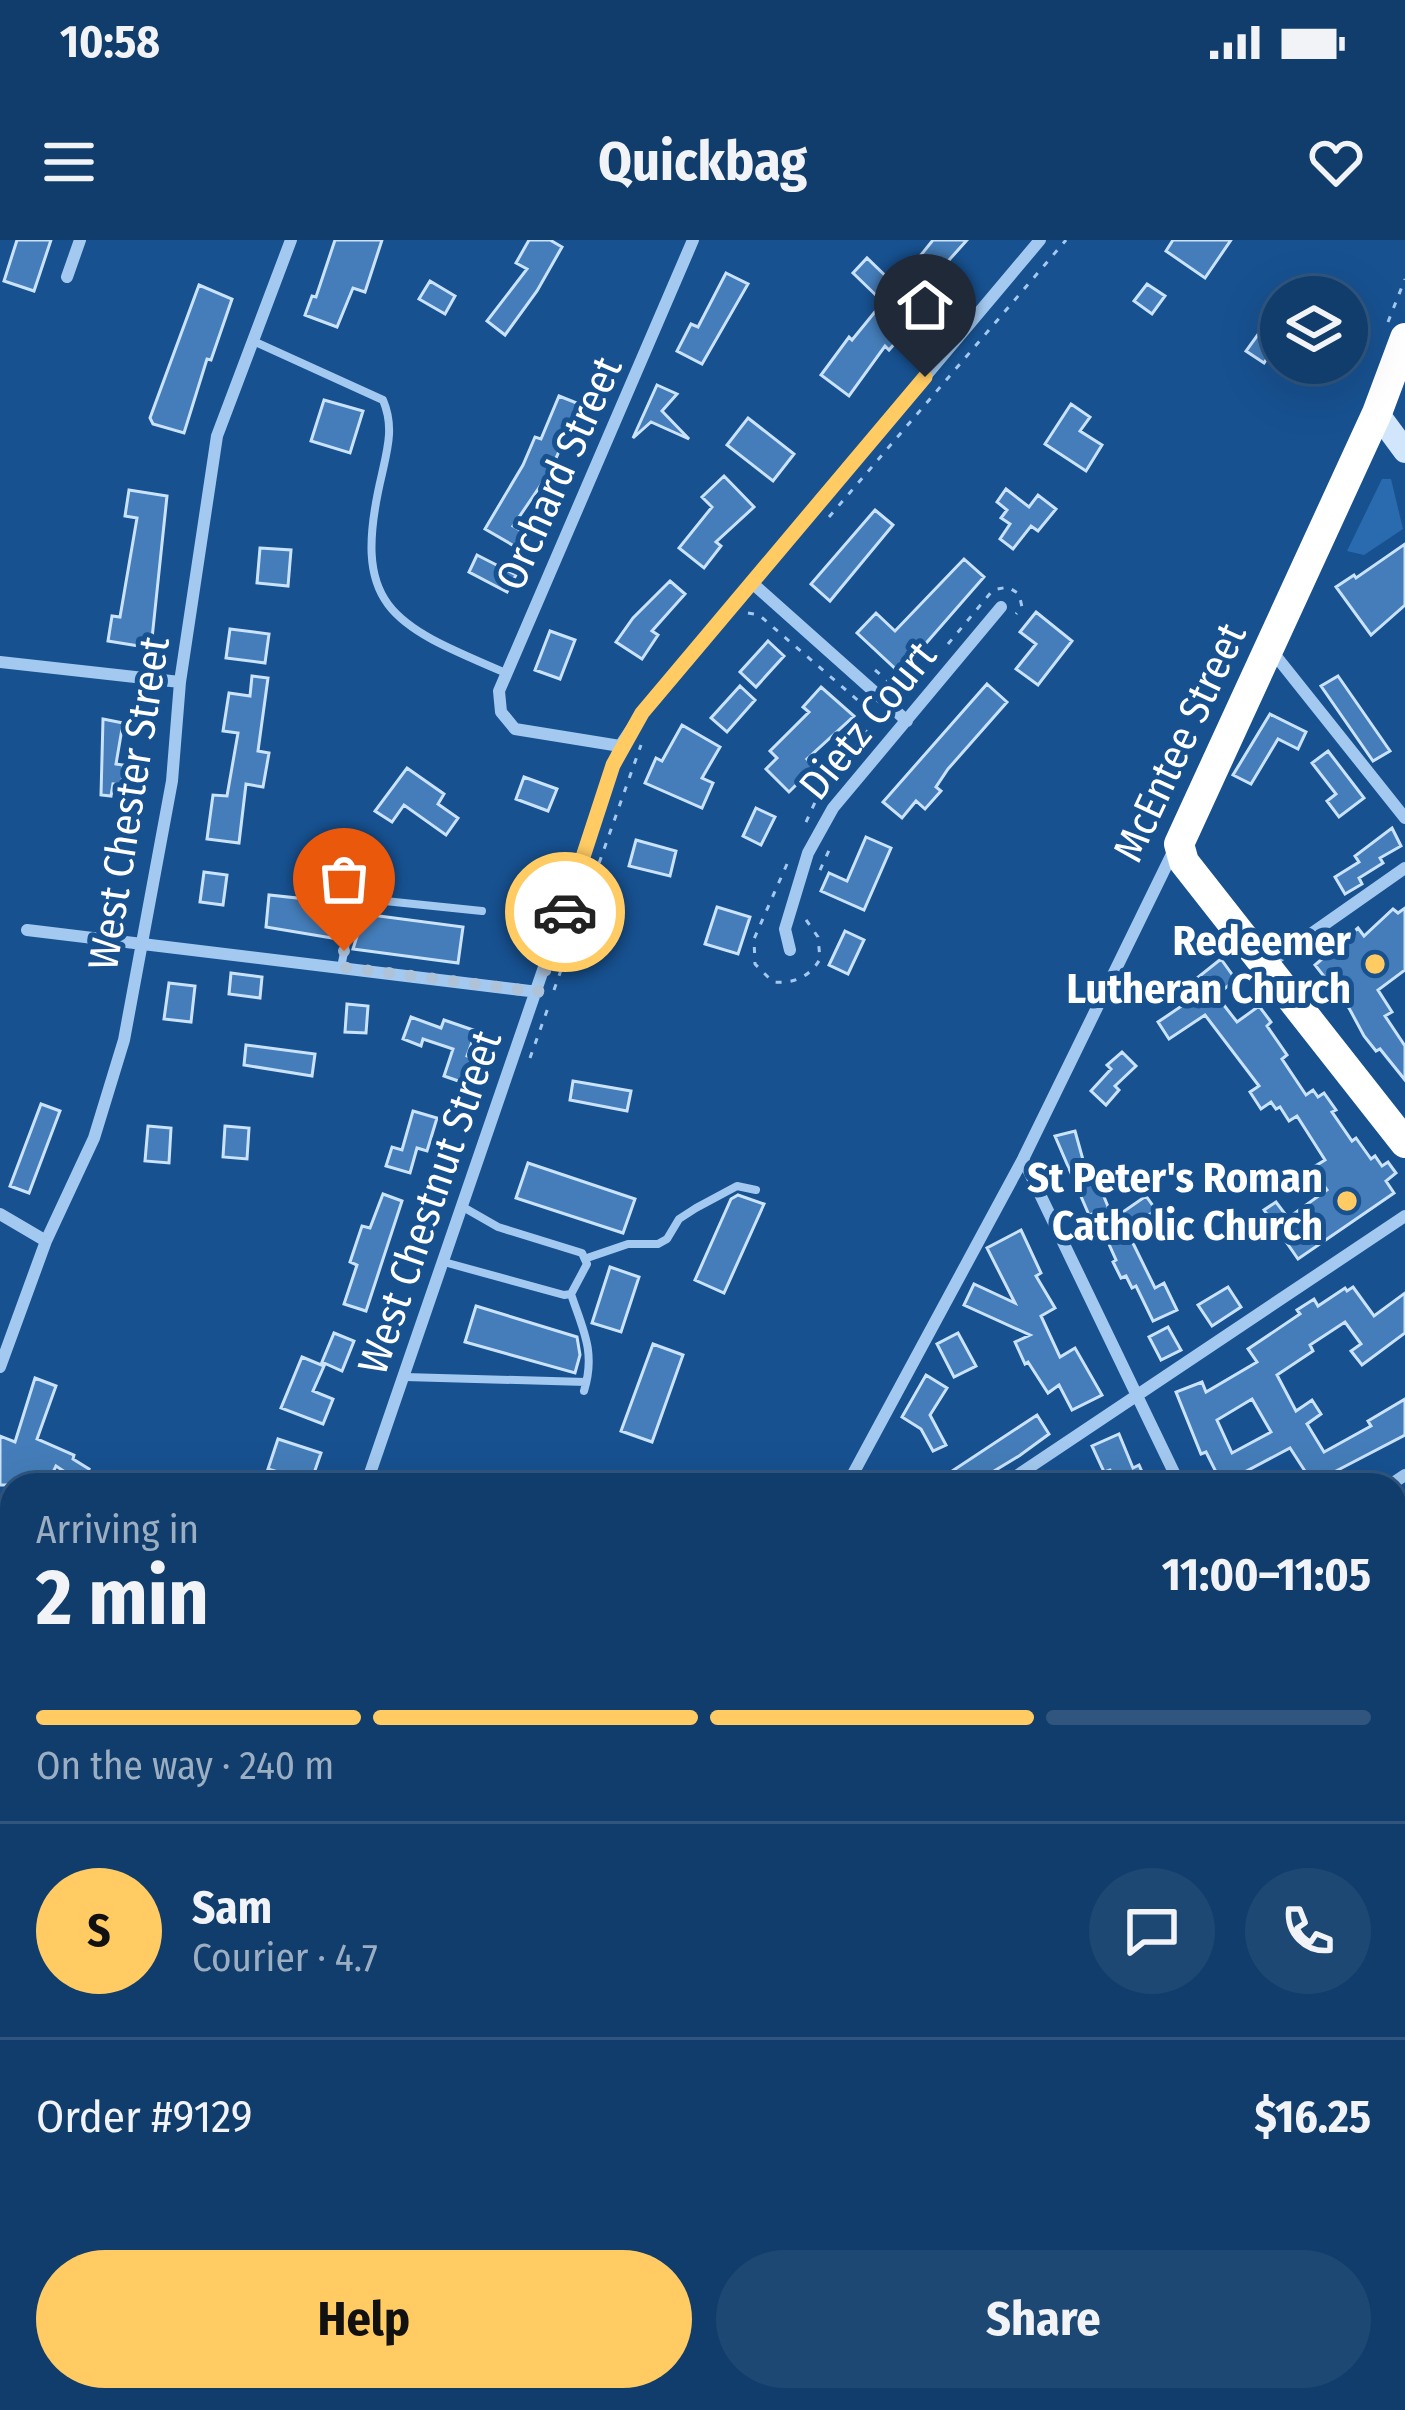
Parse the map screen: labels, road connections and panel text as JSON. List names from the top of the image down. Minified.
{"streets":{"highway":["McEntee Street"],"street":["Orchard Street","Dietz Court","West Chester Street","West Chestnut Street"]},"places":["Redeemer Lutheran Church","St Peter's Roman Catholic Church"],"page":{"status":"10:58","header":"Quickbag","heading":["2 min","Arriving in","11:00–11:05"],"panel":["Sam","Courier · 4.7","Order #9129","$16.25"],"bar":"On the way · 240 m","round":"S","buttons":["Help","Share"]}}
